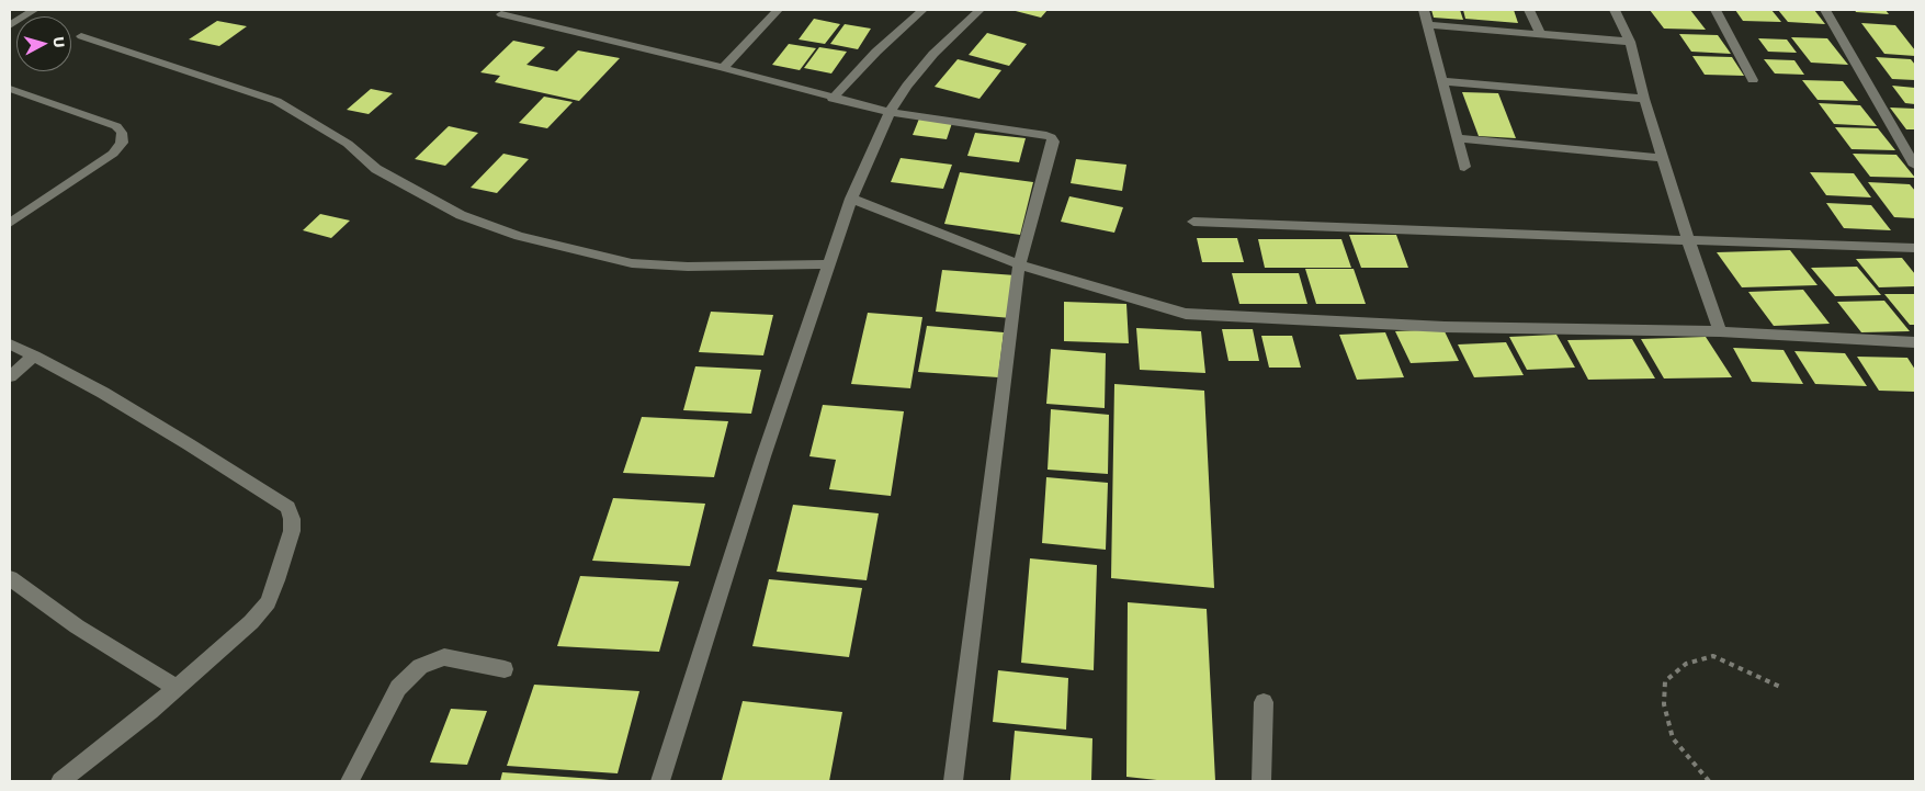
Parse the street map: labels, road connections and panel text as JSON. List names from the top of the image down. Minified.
{"north":"right"}
